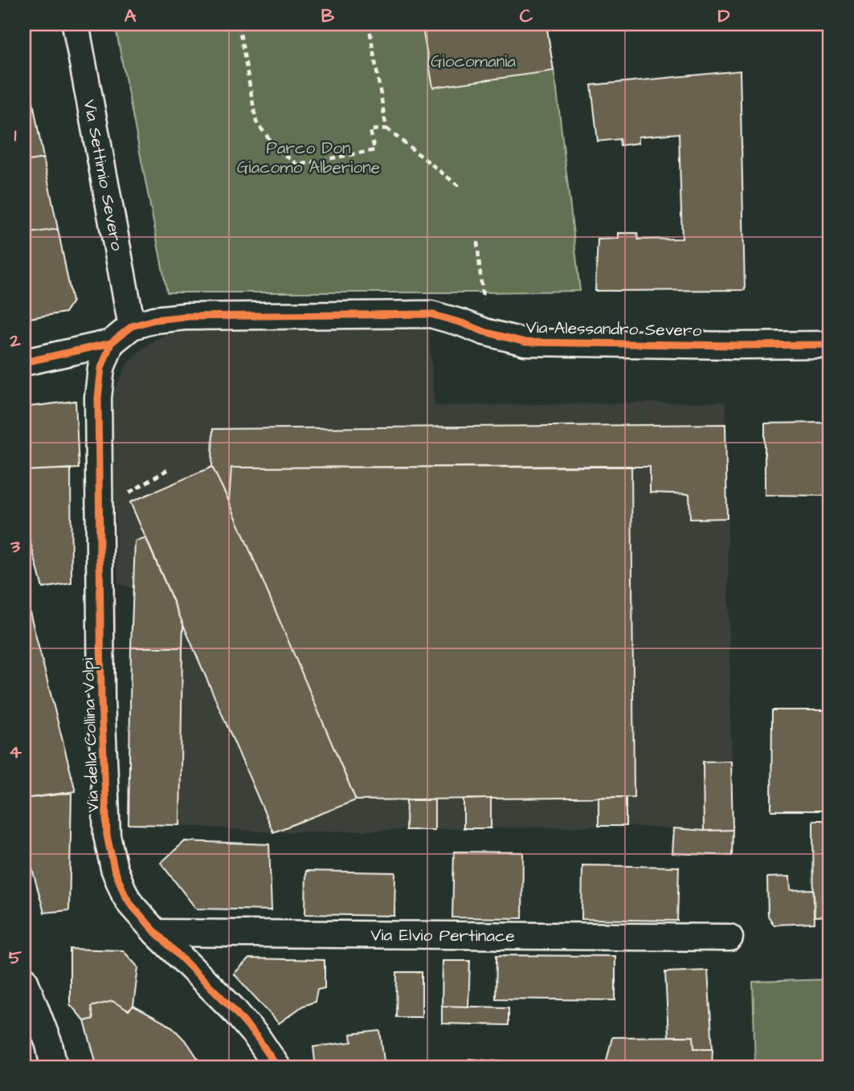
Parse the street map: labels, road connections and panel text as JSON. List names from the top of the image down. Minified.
{"streets":{"street":["Via Settimio Severo","Via Alessandro Severo","Via della Collina Volpi","Via Elvio Pertinace"]},"crossings":[["Via Settimio Severo","Via Alessandro Severo"],["Via della Collina Volpi","Via Elvio Pertinace"]],"parks":["Giocomania","Parco Don Giacomo Alberione"],"grid":{"columns":["A","B","C","D"],"rows":["1","2","3","4","5"]}}
